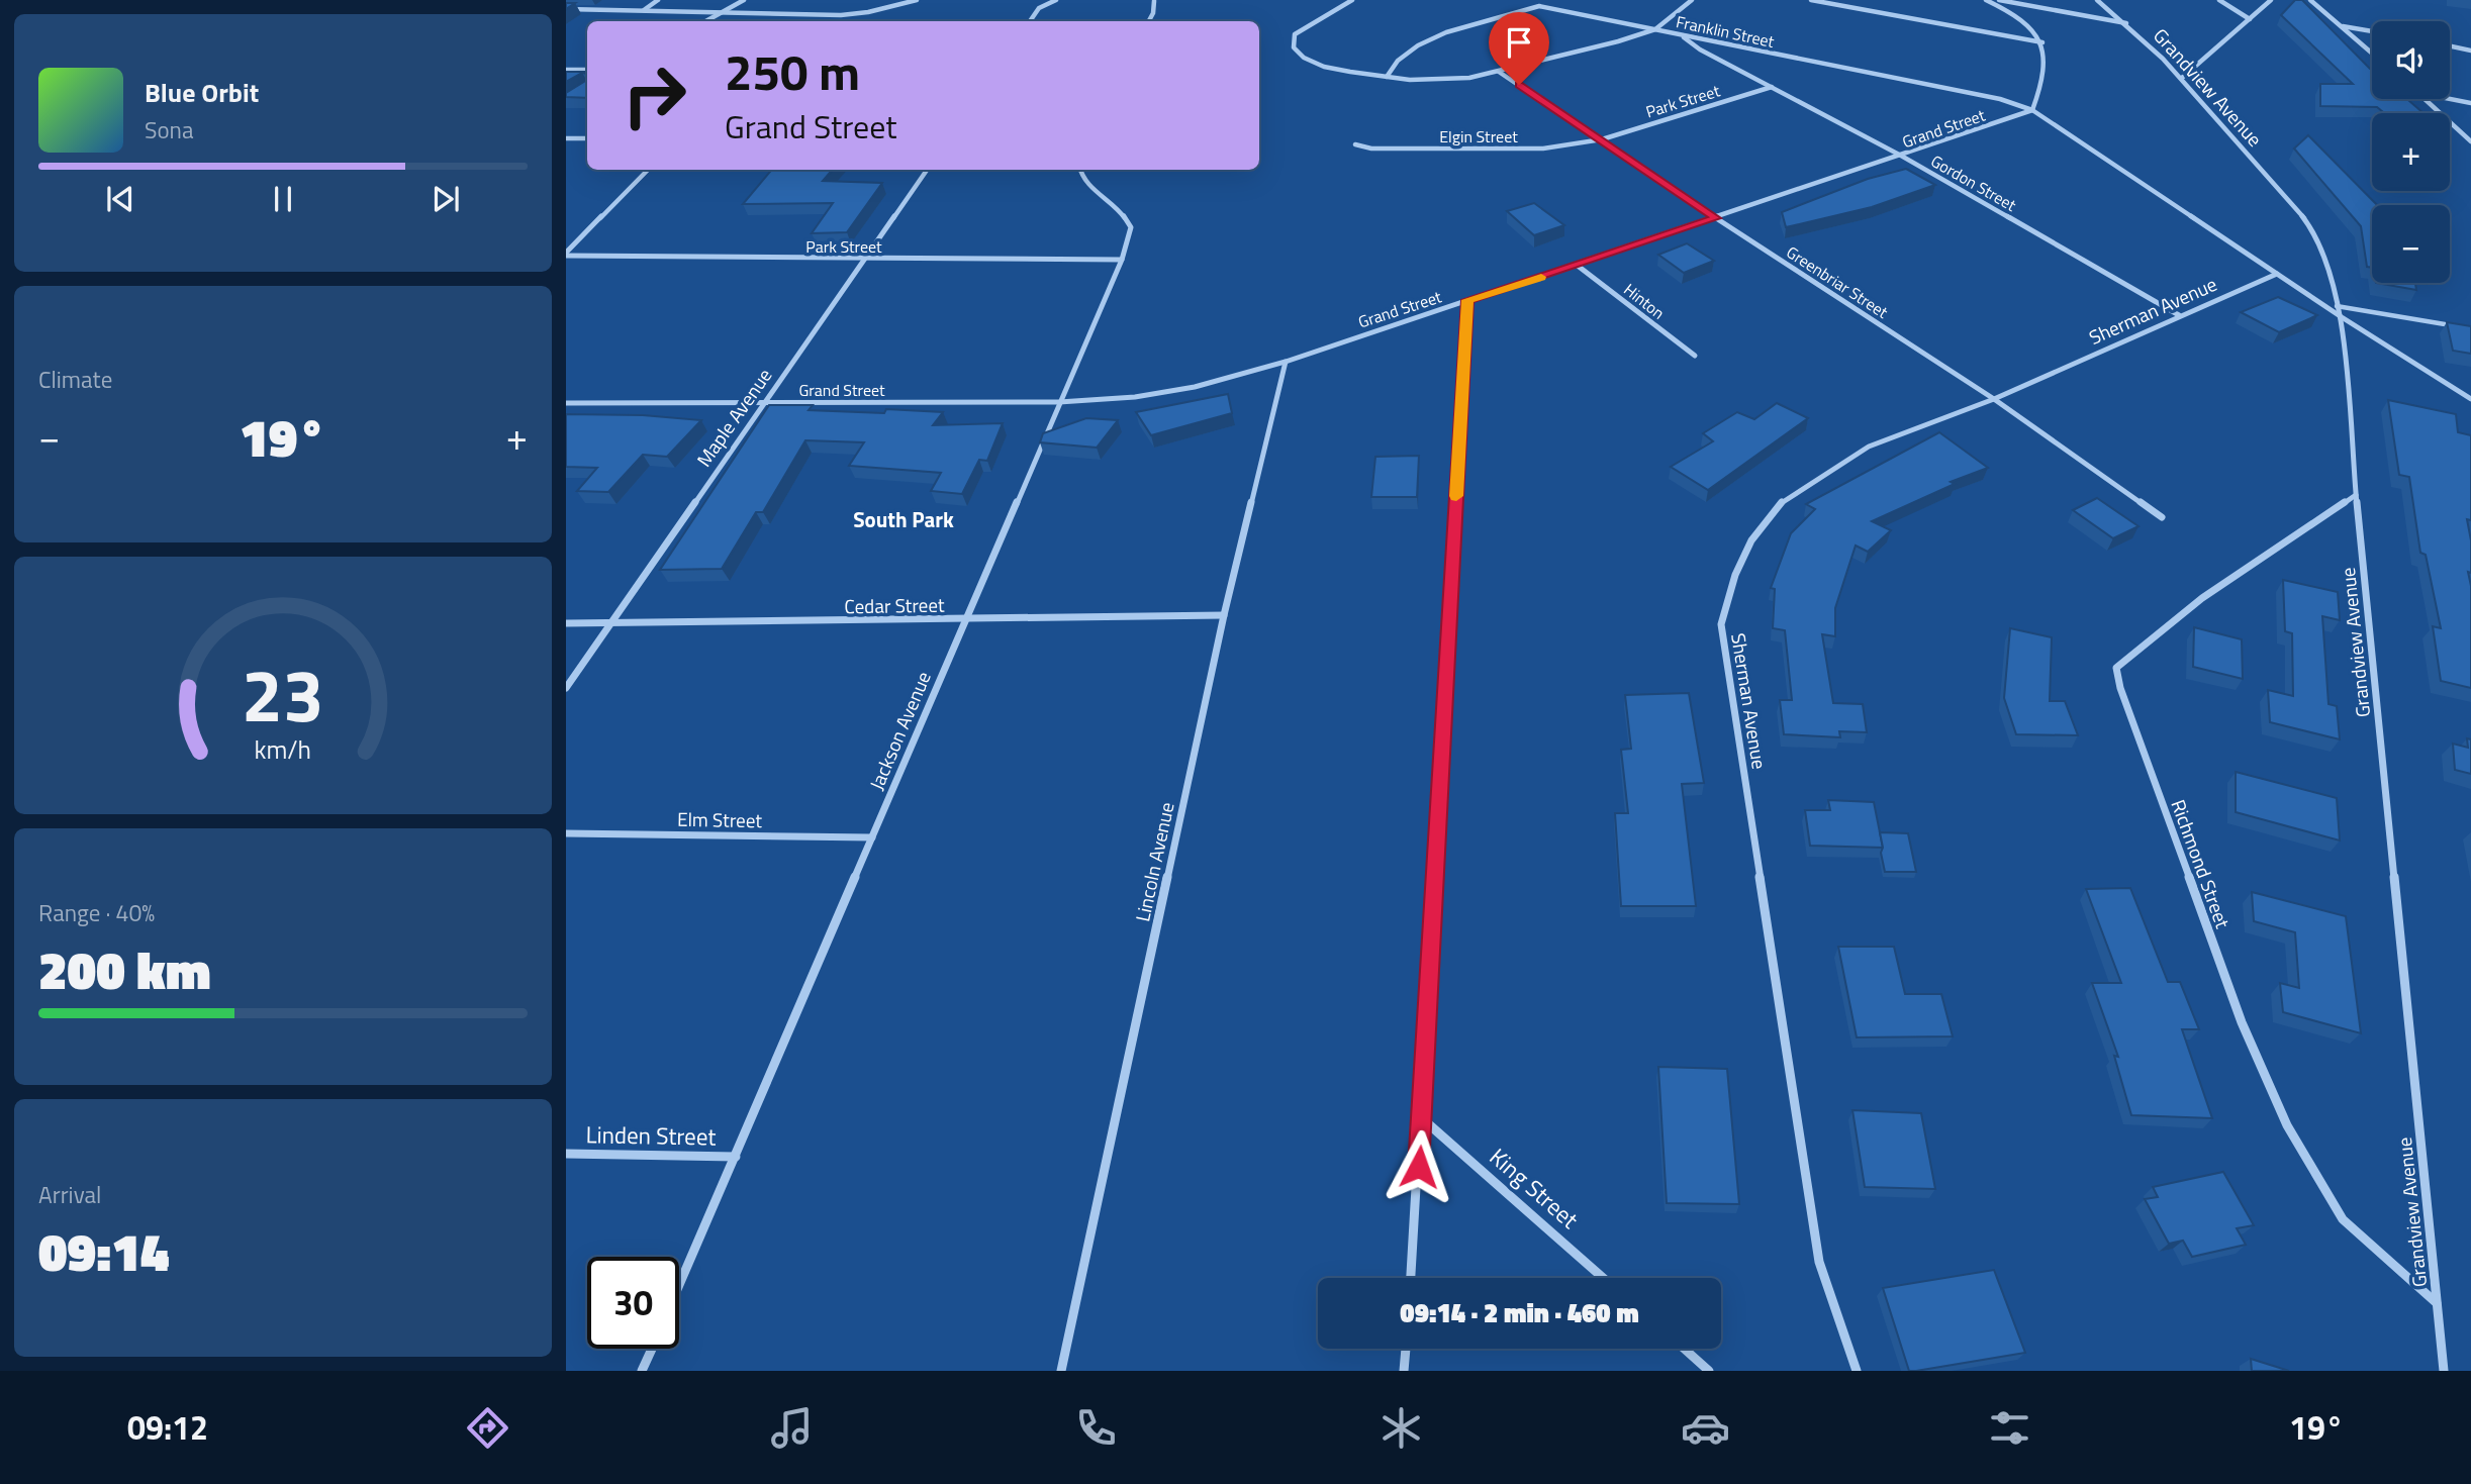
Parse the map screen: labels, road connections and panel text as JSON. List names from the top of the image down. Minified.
{"streets":{"street":["Franklin Street","Grandview Avenue","Park Street","Grand Street","Elgin Street","Gordon Street","Greenbriar Street","Hinton","Sherman Avenue","Maple Avenue","Cedar Street","Jackson Avenue","Elm Street","Lincoln Avenue","Richmond Street","Linden Street","King Street"]},"crossings":[["Franklin Street","Grand Street"],["Franklin Street","Gordon Street"],["Grandview Avenue","Richmond Street"],["Park Street","Elgin Street"],["Park Street","Gordon Street"],["Park Street","Greenbriar Street"],["Park Street","Maple Avenue"],["Park Street","Jackson Avenue"],["Grand Street","Gordon Street"],["Grand Street","Greenbriar Street"],["Grand Street","Hinton"],["Grand Street","Maple Avenue"],["Grand Street","Jackson Avenue"],["Grand Street","Lincoln Avenue"],["Elgin Street","Greenbriar Street"],["Gordon Street","Sherman Avenue"],["Greenbriar Street","Sherman Avenue"],["Maple Avenue","Cedar Street"],["Cedar Street","Jackson Avenue"],["Cedar Street","Lincoln Avenue"],["Jackson Avenue","Elm Street"],["Jackson Avenue","Linden Street"]],"districts":["South Park"],"page":{"map_buttons":["+","−"],"turn":["250 m","Grand Street"],"song":["Blue Orbit","Sona"],"tile":["Climate",["Range · 40%","200 km"],["Arrival","09:14"]],"heat":["−","19°","+"],"limit":"30","trip":"09:14 · 2 min · 460 m","tabs":["09:12","19°"],"gauge":["23","km/h"]}}
